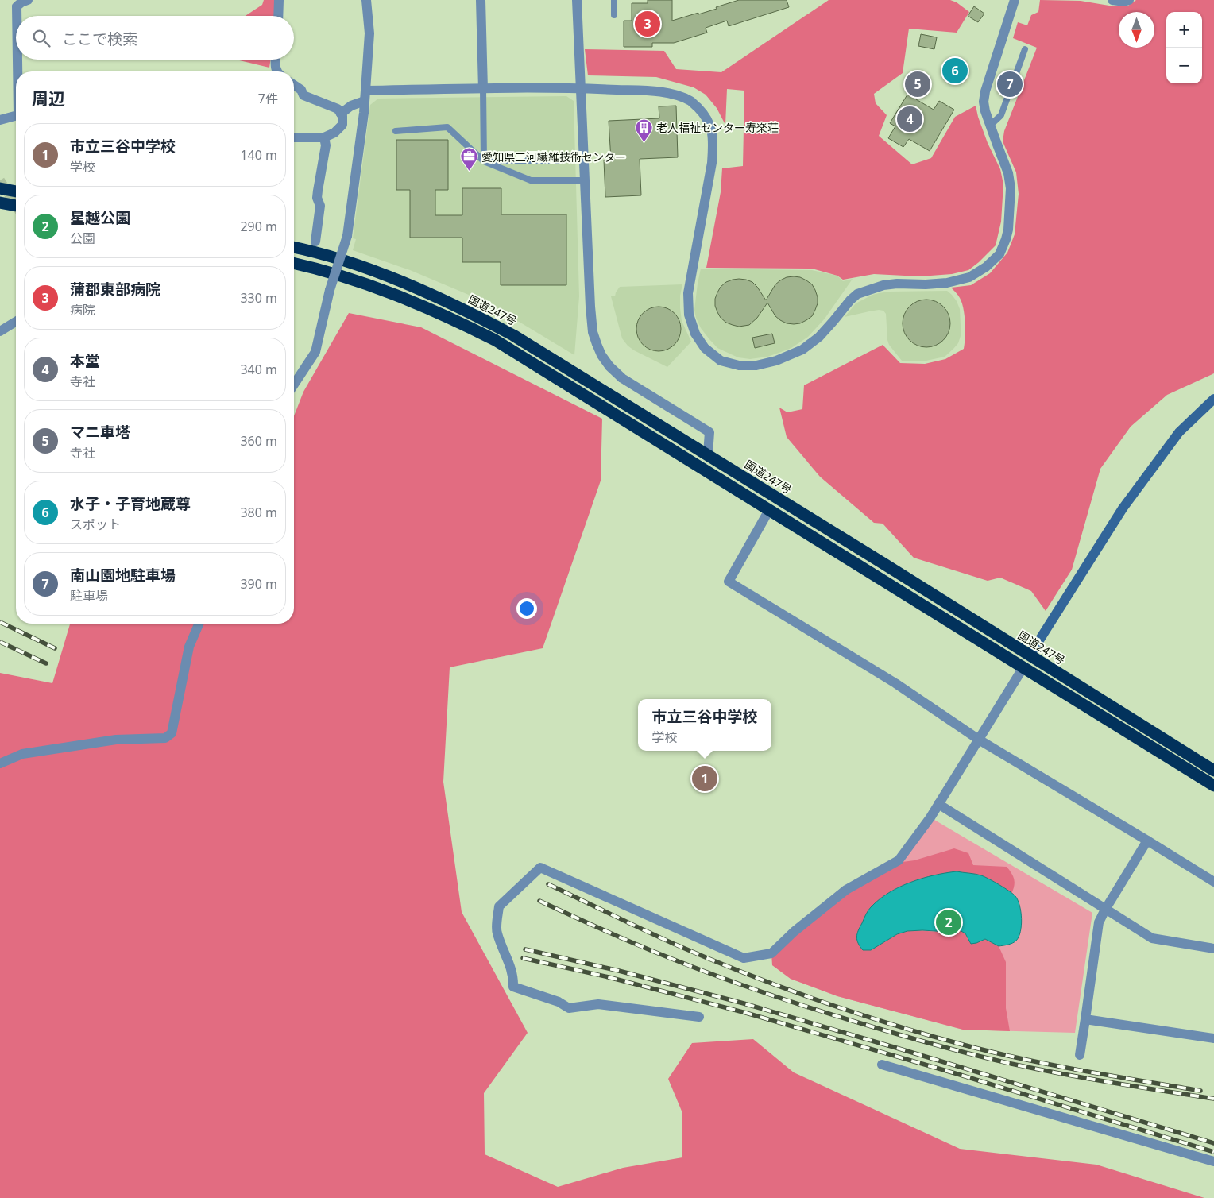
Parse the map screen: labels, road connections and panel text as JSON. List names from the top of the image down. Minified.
{"streets":{"highway":["国道247号"]},"places":{"building":["老人福祉センター寿楽荘"],"office":["愛知県三河繊維技術センター"]},"north":"bottom","page":{"pins":["3","6","5","7","4","1","2"],"map_buttons":["+","−"],"search":"ここで検索","heading":["周辺","7件"],"list":[{"mark":"1","name":"市立三谷中学校","note":"学校","value":"140 m"},{"mark":"2","name":"星越公園","note":"公園","value":"290 m"},{"mark":"3","name":"蒲郡東部病院","note":"病院","value":"330 m"},{"mark":"4","name":"本堂","note":"寺社","value":"340 m"},{"mark":"5","name":"マニ車塔","note":"寺社","value":"360 m"},{"mark":"6","name":"水子・子育地蔵尊","note":"スポット","value":"380 m"},{"mark":"7","name":"南山園地駐車場","note":"駐車場","value":"390 m"}],"popup":["市立三谷中学校","学校"]}}
